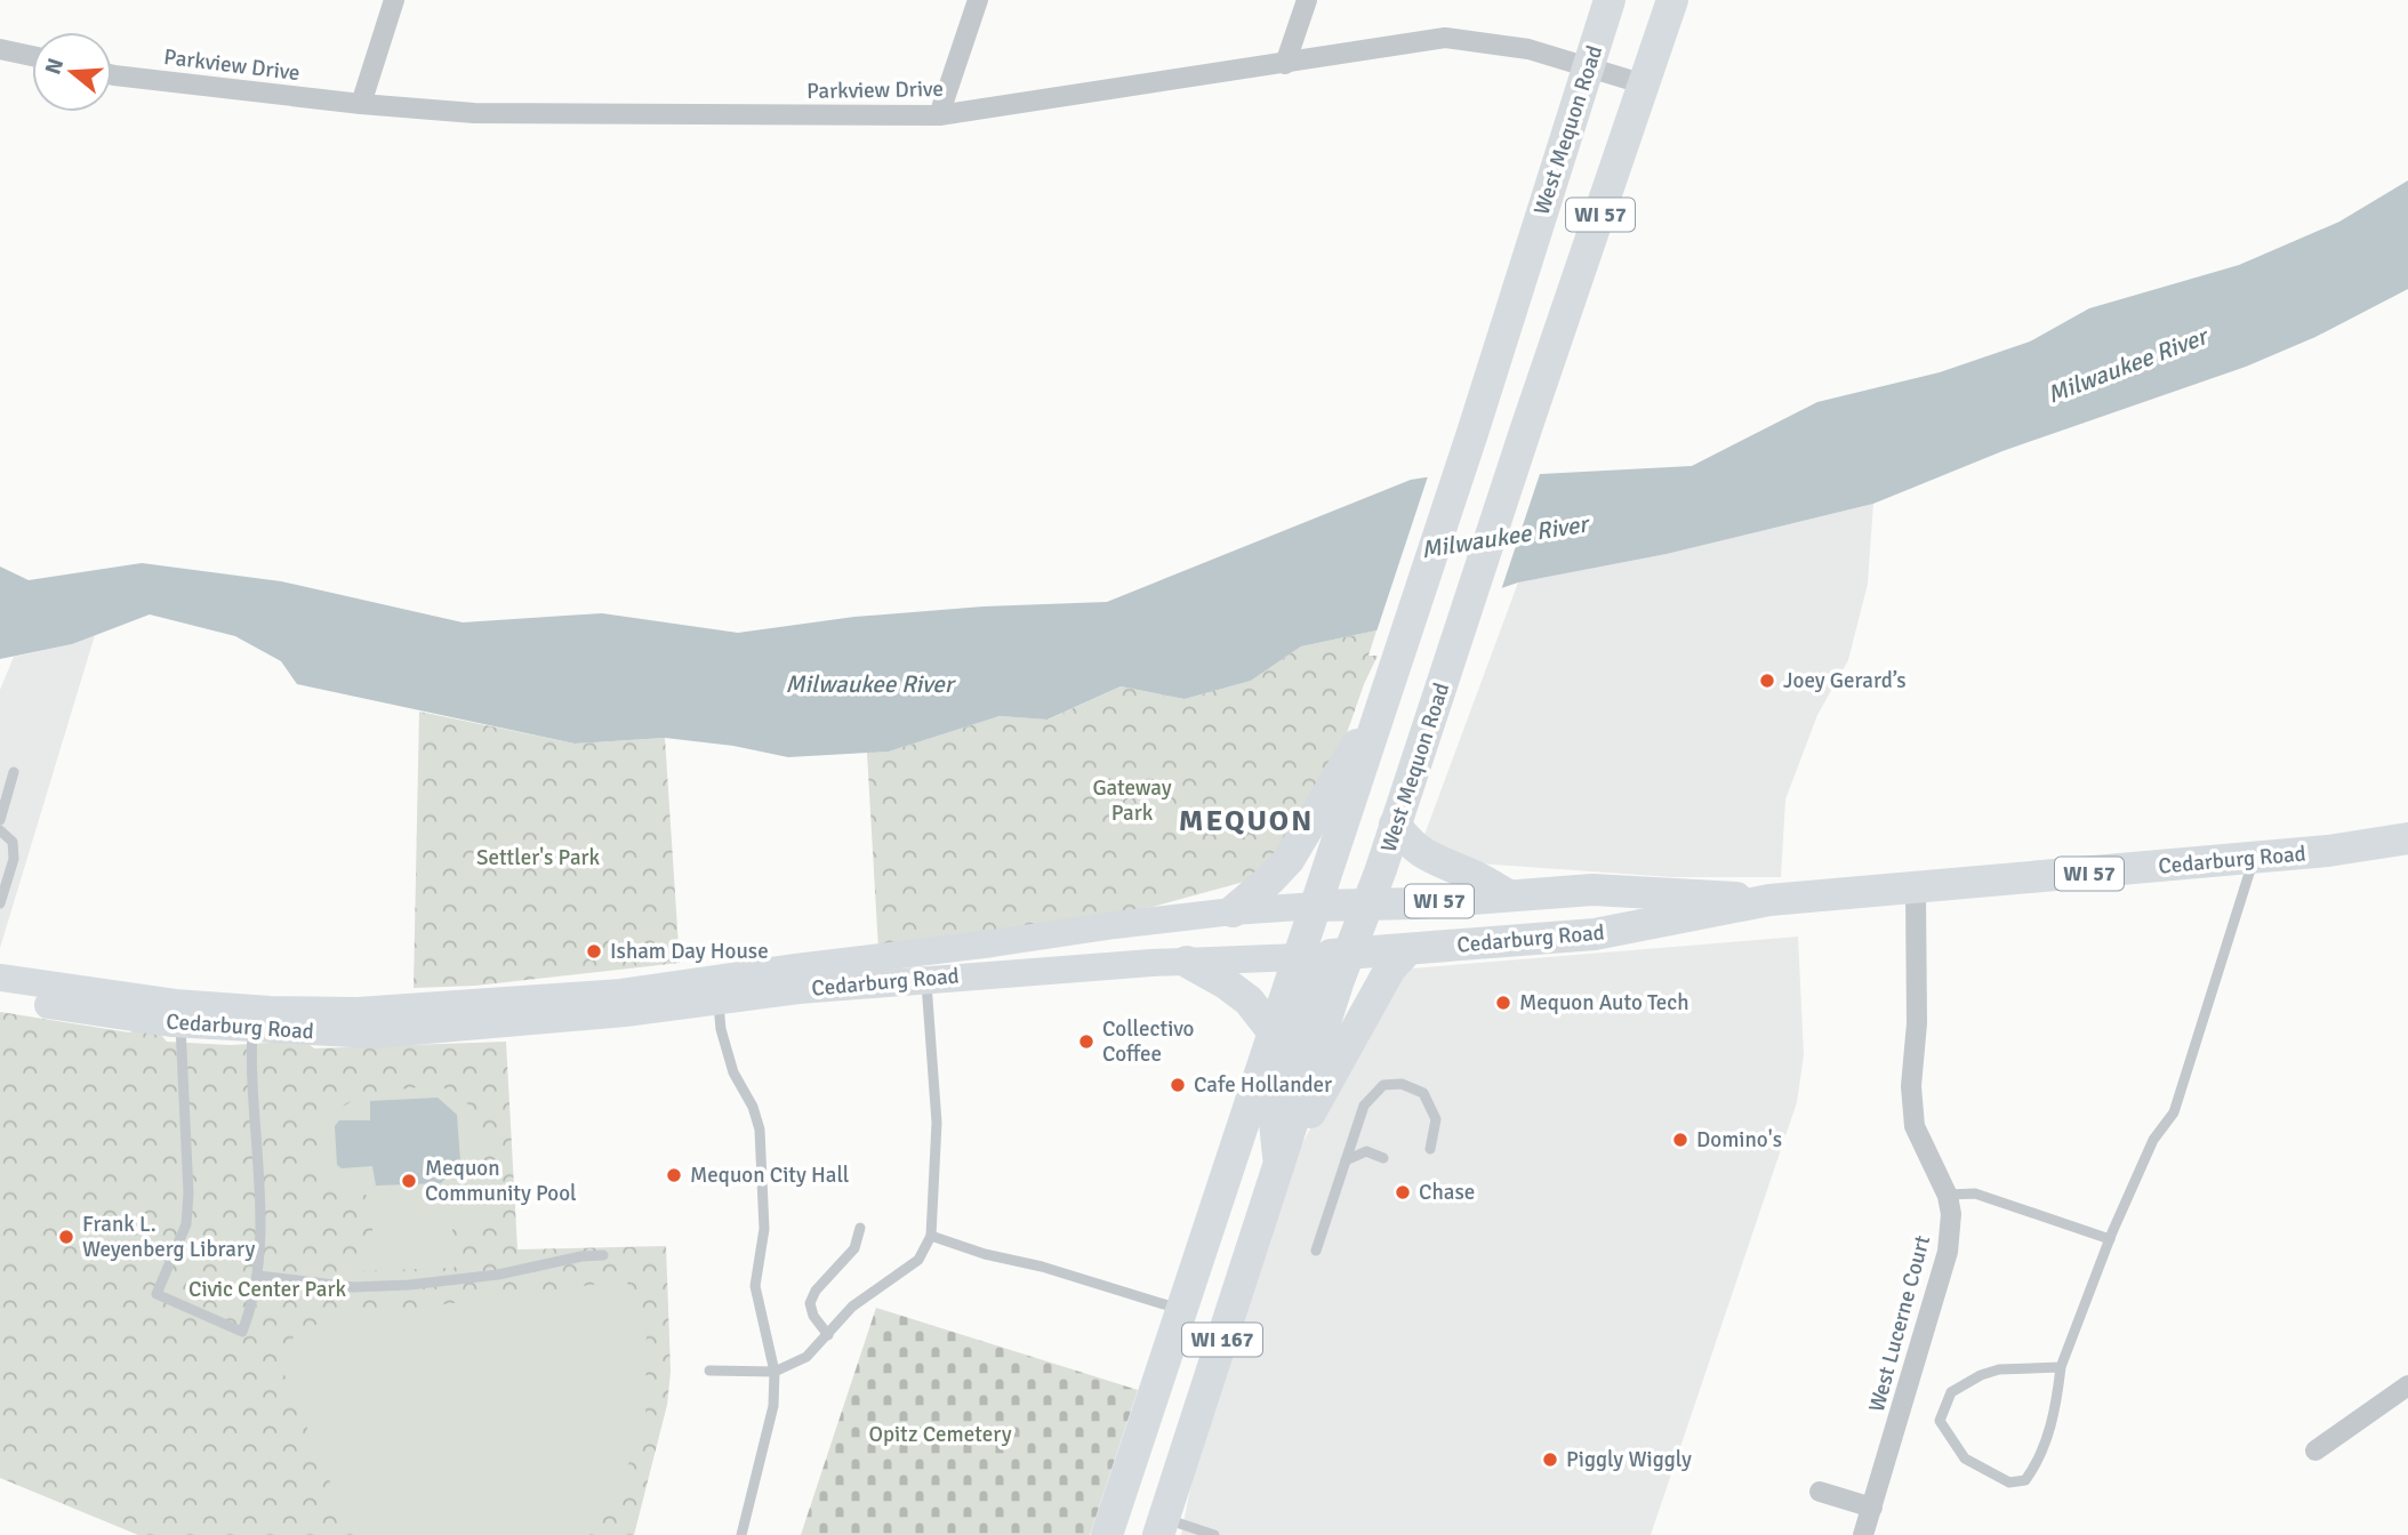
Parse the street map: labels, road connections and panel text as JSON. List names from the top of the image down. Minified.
{"streets":{"main road":["West Mequon Road","WI 57","Cedarburg Road","WI 167"],"street":["Parkview Drive","West Lucerne Court"]},"crossings":[["Parkview Drive","West Mequon Road"],["West Mequon Road","Cedarburg Road"],["Cedarburg Road","West Lucerne Court"]],"districts":["MEQUON"],"water":["Milwaukee River"],"parks":["Gateway Park","Settler's Park","Civic Center Park","Opitz Cemetery"],"places":["Joey Gerard’s","Isham Day House","Mequon Auto Tech","Collectivo Coffee","Cafe Hollander","Domino's","Mequon City Hall","Mequon Community Pool","Chase","Frank L. Weyenberg Library","Piggly Wiggly"],"north":"left"}
